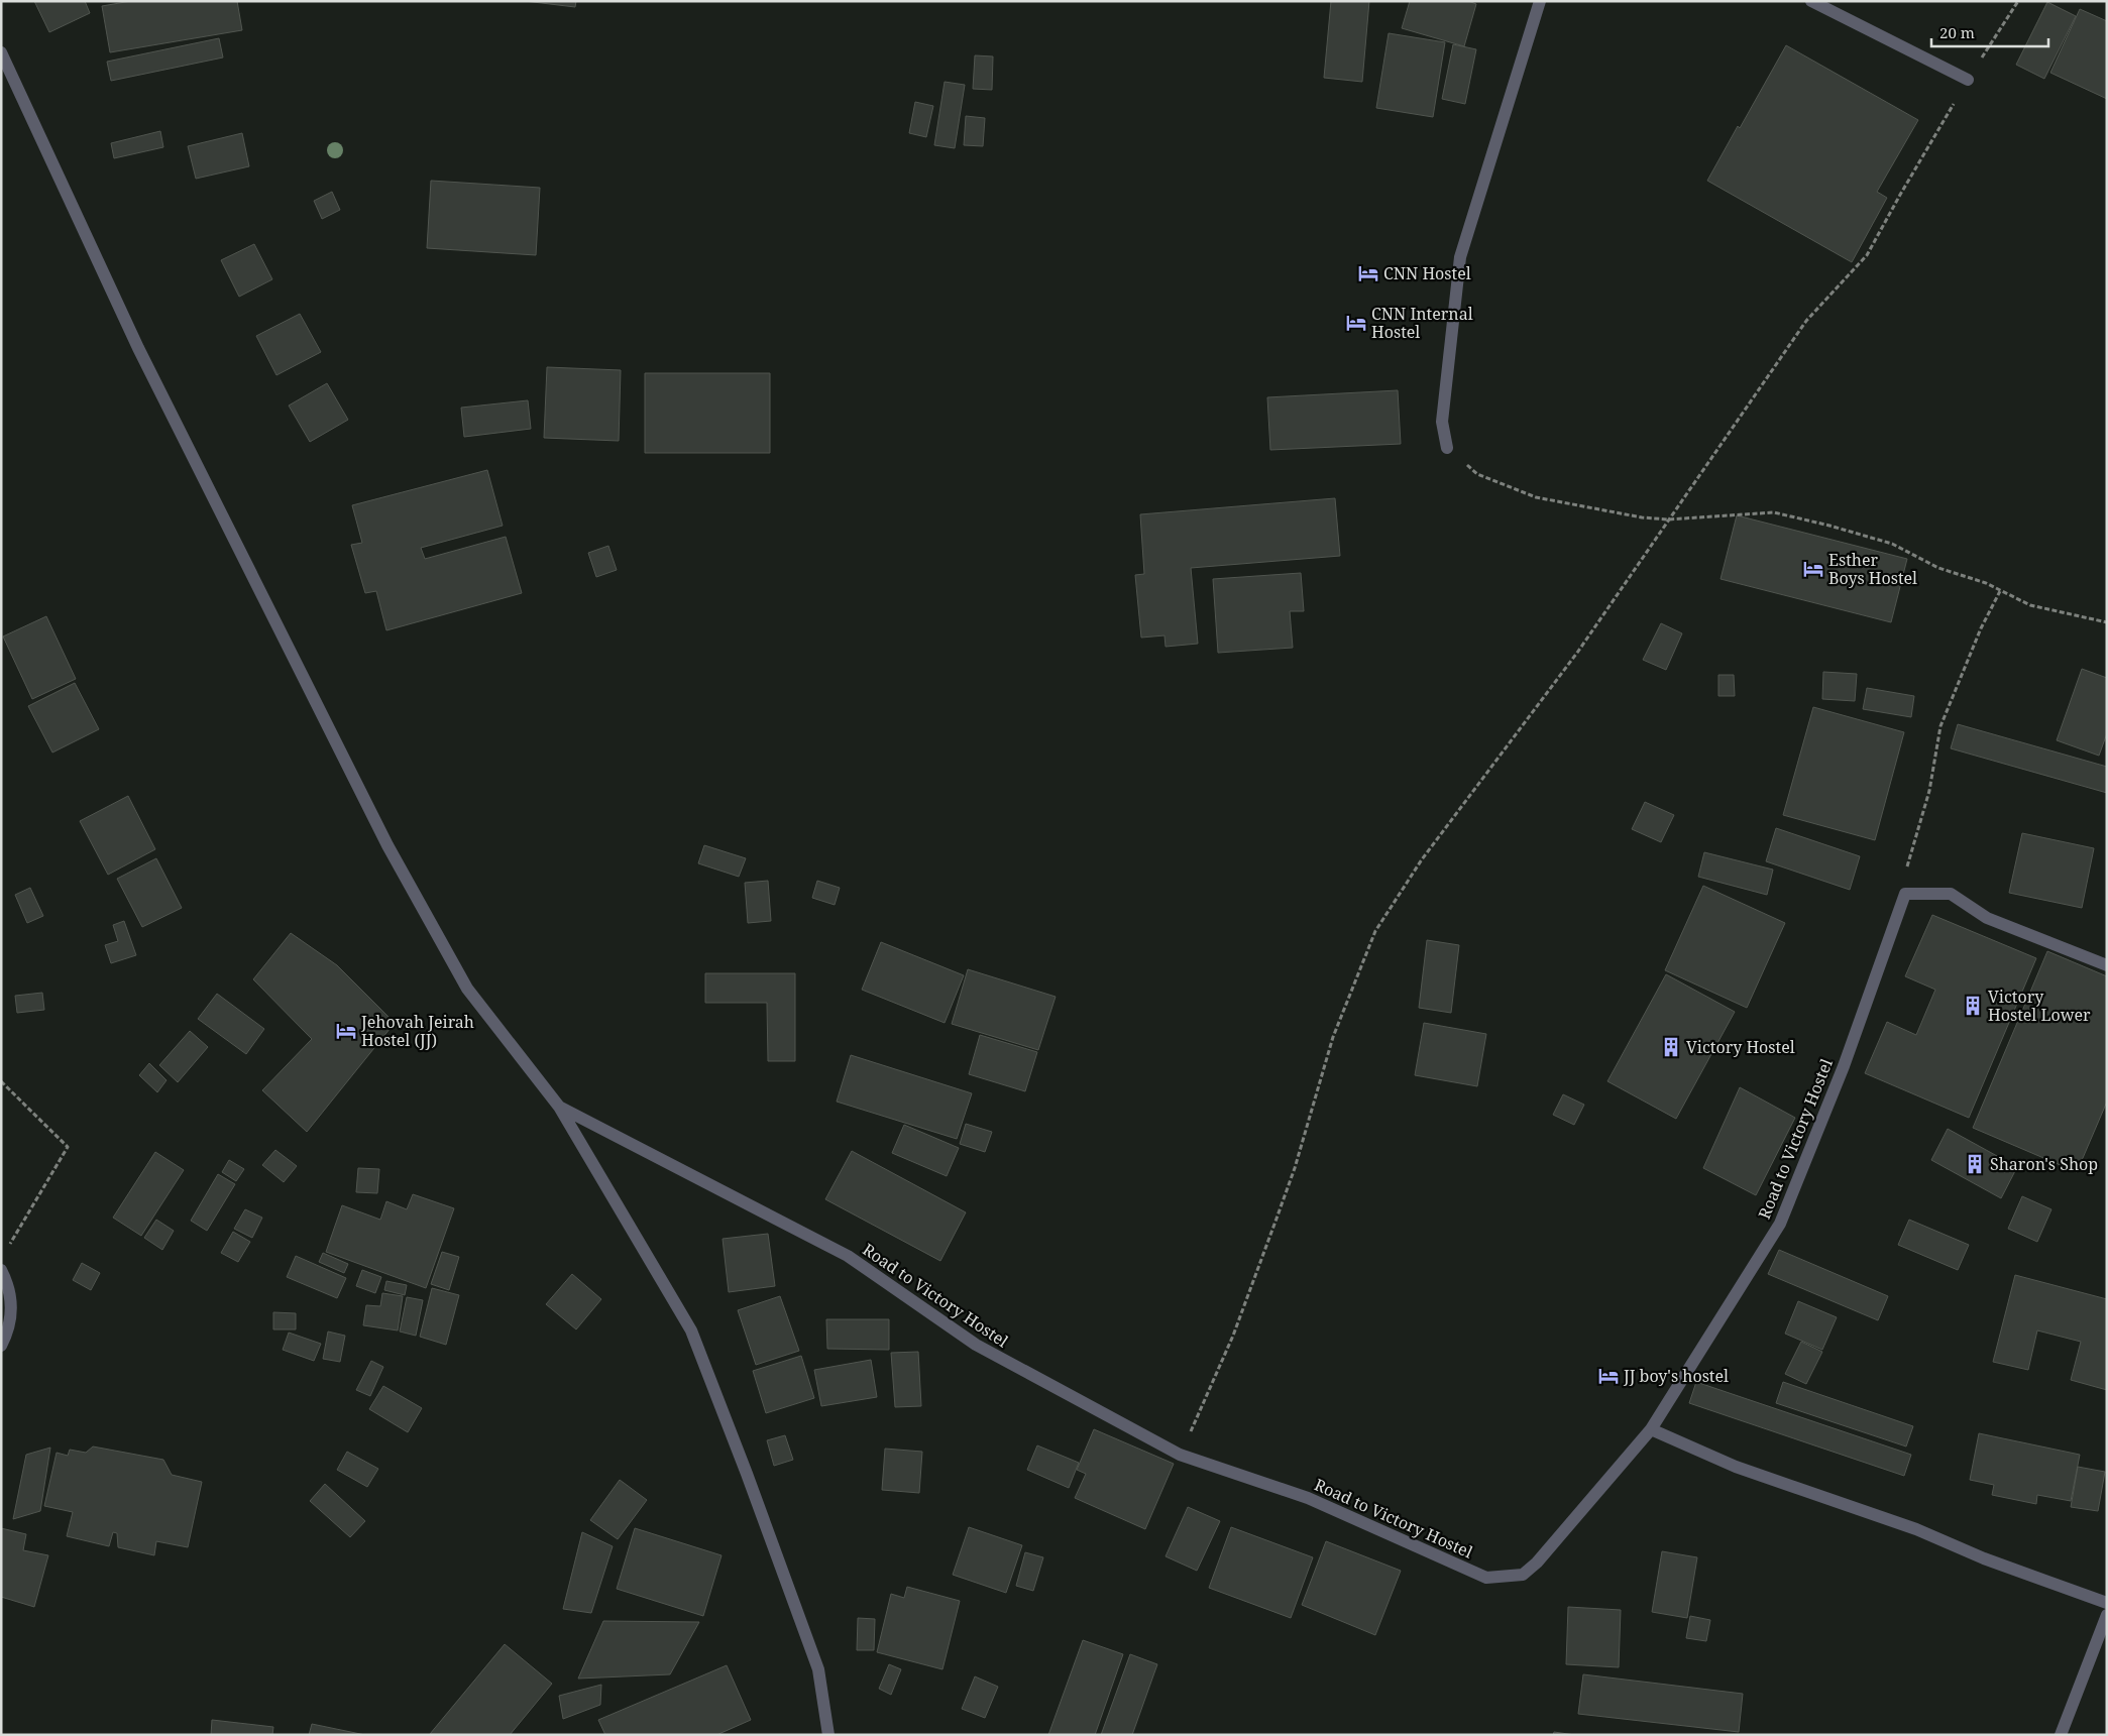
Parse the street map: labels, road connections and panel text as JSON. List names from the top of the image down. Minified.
{"streets":{"street":["Road to Victory Hostel"]},"places":{"hotel":["CNN Hostel","CNN Internal Hostel","Esther Boys Hostel","Jehovah Jeirah Hostel (JJ)","JJ boy's hostel"],"building":["Victory Hostel Lower","Victory Hostel","Sharon's Shop"]},"scale_bar":"20 m"}
